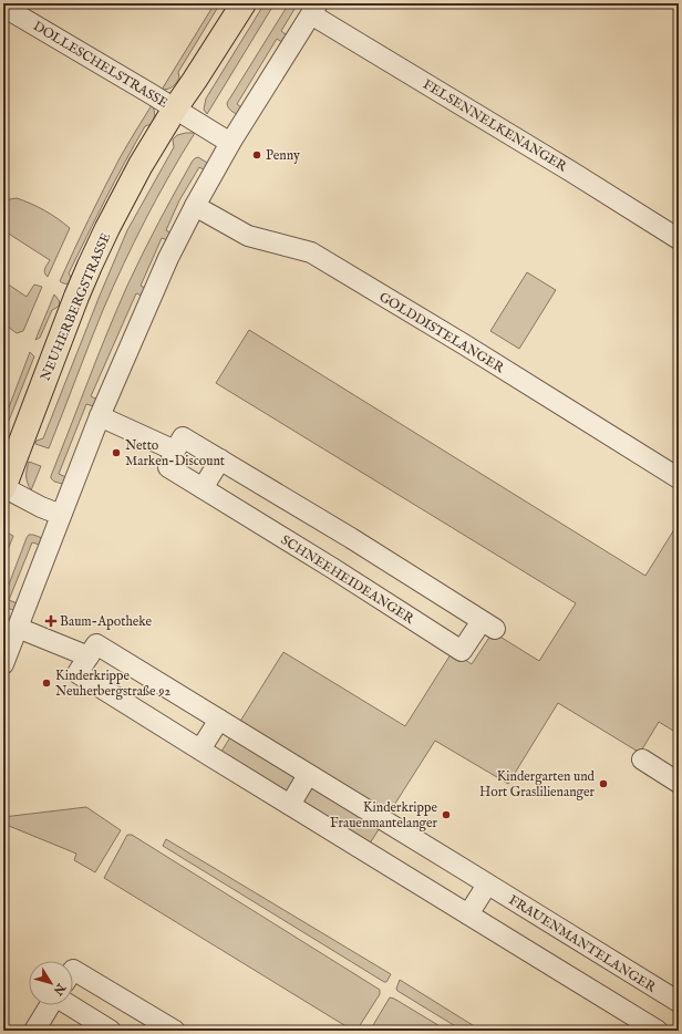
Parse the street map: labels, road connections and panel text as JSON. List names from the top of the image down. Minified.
{"streets":{"main road":["NEUHERBERGSTRASSE"],"street":["DOLLESCHELSTRASSE","FELSENNELKENANGER","GOLDDISTELANGER","SCHNEEHEIDEANGER","FRAUENMANTELANGER"]},"crossings":[["DOLLESCHELSTRASSE","NEUHERBERGSTRASSE"]],"places":{"other":["Penny","Netto Marken-Discount","Kinderkrippe Neuherbergstraße 92","Kindergarten und Hort Graslilienanger","Kinderkrippe Frauenmantelanger"],"health":["Baum-Apotheke"]},"north":"bottom right"}
